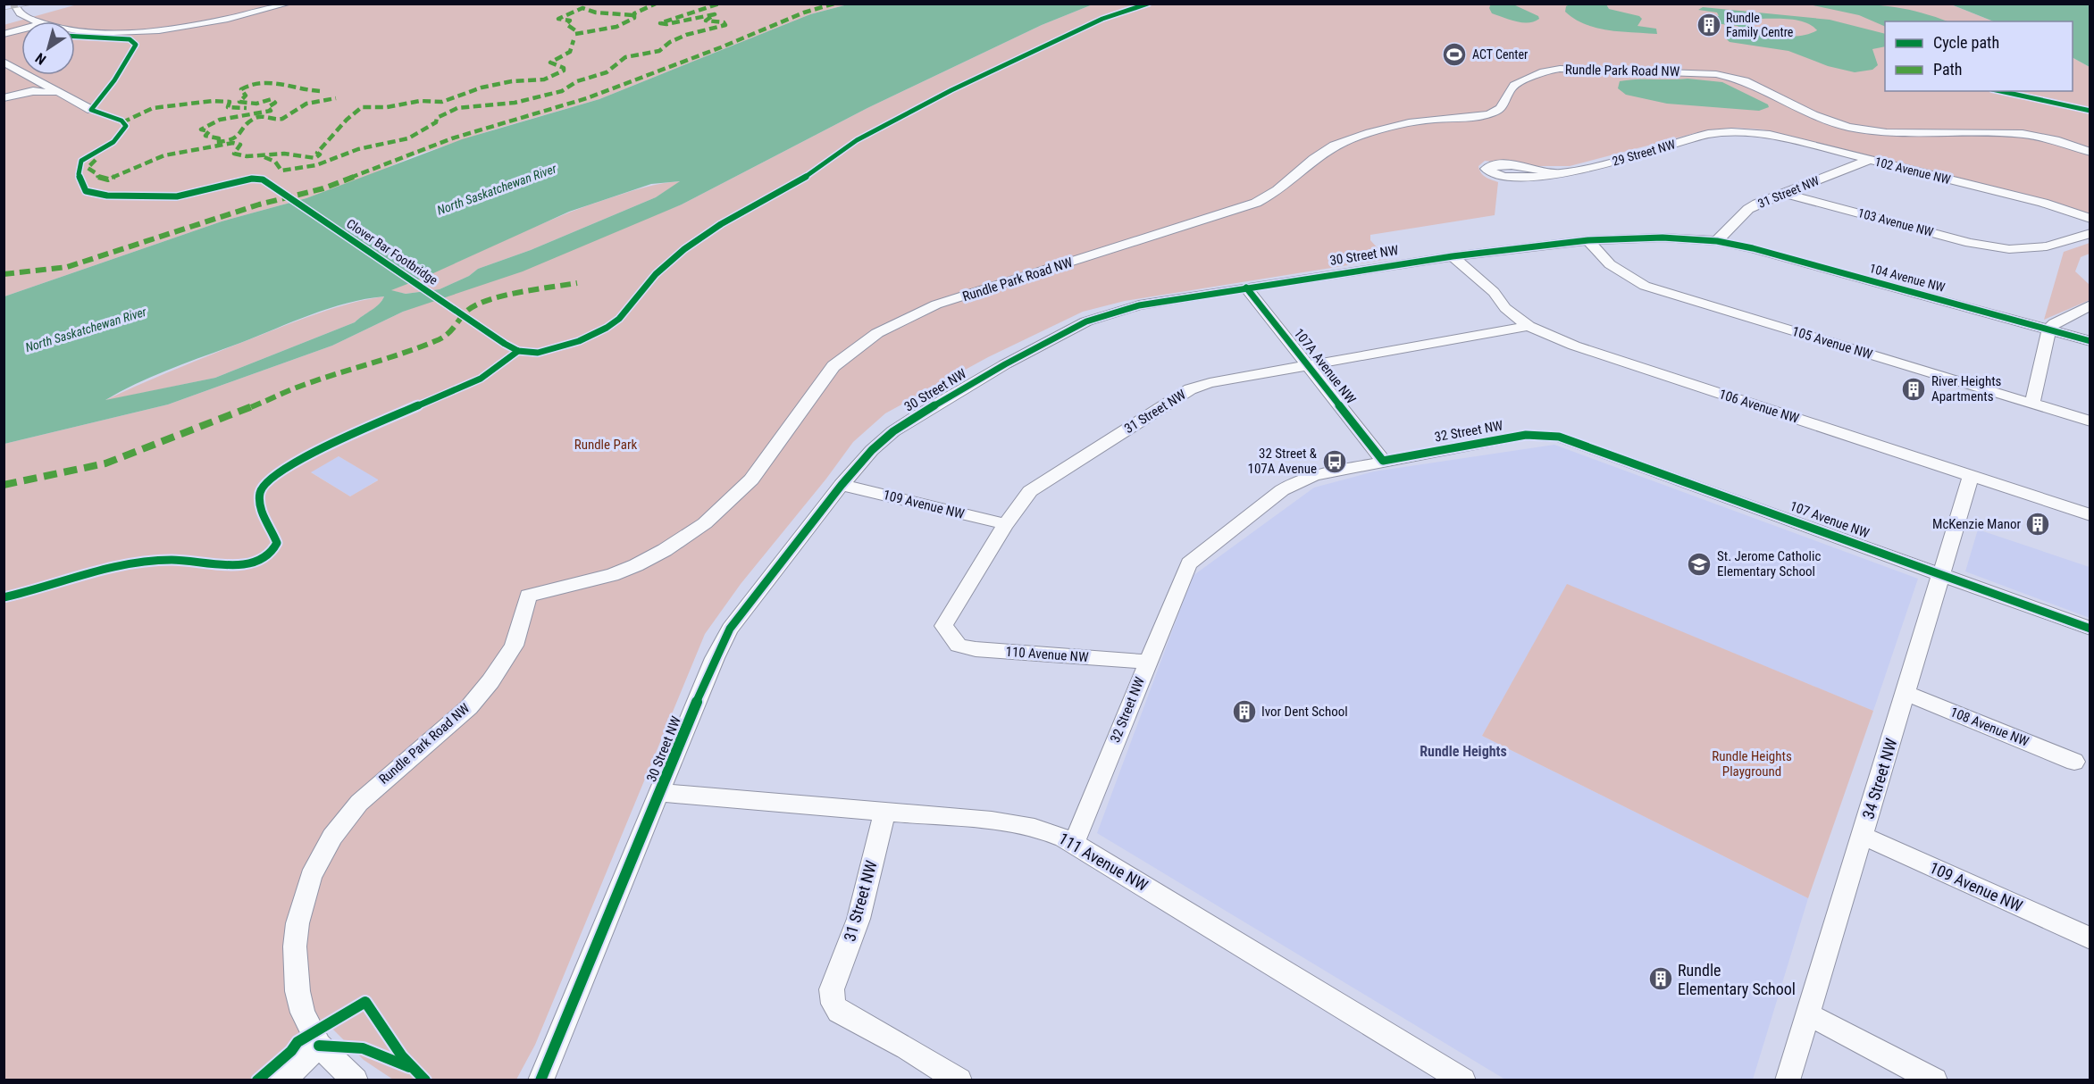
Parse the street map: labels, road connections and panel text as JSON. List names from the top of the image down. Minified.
{"streets":{"street":["Rundle Park Road NW","29 Street NW","102 Avenue NW","31 Street NW","103 Avenue NW","30 Street NW","104 Avenue NW","105 Avenue NW","107A Avenue NW","106 Avenue NW","32 Street NW","109 Avenue NW","107 Avenue NW","110 Avenue NW","108 Avenue NW","34 Street NW","111 Avenue NW"],"cycle path":["Clover Bar Footbridge"]},"crossings":[["29 Street NW","102 Avenue NW"],["102 Avenue NW","31 Street NW"],["31 Street NW","103 Avenue NW"],["31 Street NW","30 Street NW"],["31 Street NW","104 Avenue NW"],["31 Street NW","107A Avenue NW"],["31 Street NW","106 Avenue NW"],["31 Street NW","109 Avenue NW"],["31 Street NW","110 Avenue NW"],["31 Street NW","111 Avenue NW"],["30 Street NW","104 Avenue NW"],["30 Street NW","105 Avenue NW"],["30 Street NW","107A Avenue NW"],["30 Street NW","106 Avenue NW"],["30 Street NW","109 Avenue NW"],["30 Street NW","111 Avenue NW"],["107A Avenue NW","32 Street NW"],["106 Avenue NW","34 Street NW"],["32 Street NW","107 Avenue NW"],["32 Street NW","110 Avenue NW"],["32 Street NW","111 Avenue NW"],["109 Avenue NW","34 Street NW"],["107 Avenue NW","34 Street NW"],["108 Avenue NW","34 Street NW"]],"districts":["Rundle Heights"],"water":["North Saskatchewan River"],"parks":["Rundle Park","Rundle Heights Playground"],"places":{"building":["Rundle Family Centre","River Heights Apartments","McKenzie Manor","Ivor Dent School","Rundle Elementary School"],"sports":["ACT Center"],"bus stop":["32 Street & 107A Avenue"],"school or university":["St. Jerome Catholic Elementary School"]},"legend":["Cycle path","Path"],"north":"bottom left"}
